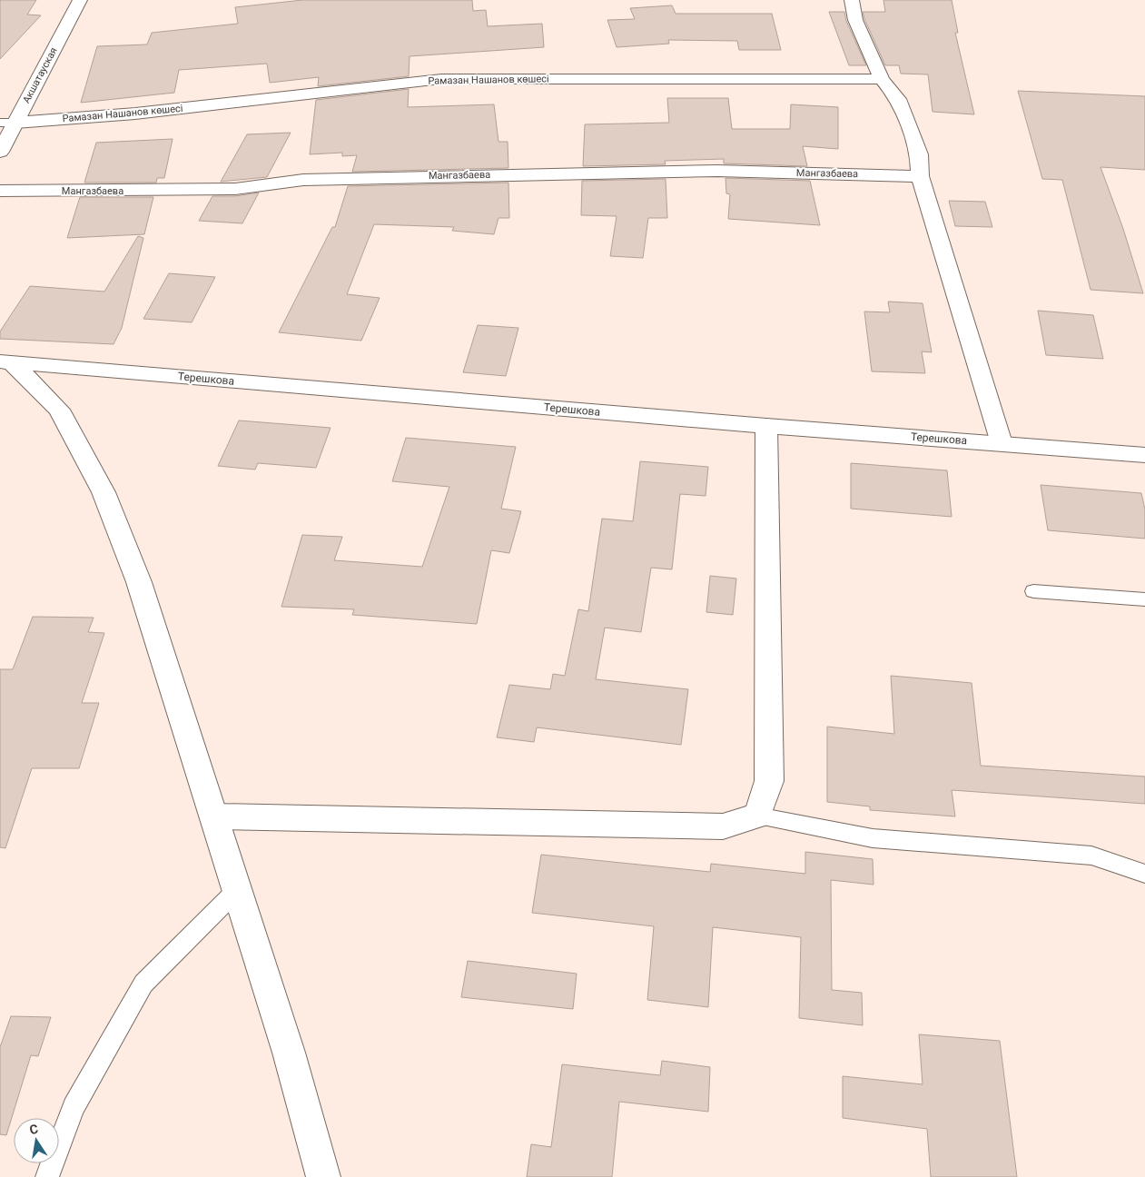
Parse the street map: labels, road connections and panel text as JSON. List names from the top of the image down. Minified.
{"streets":{"street":["Акшатауская","Рамазан Нашанов көшесі","Мангазбаева","Терешкова"]},"crossings":[["Акшатауская","Рамазан Нашанов көшесі"]],"north":"top"}
